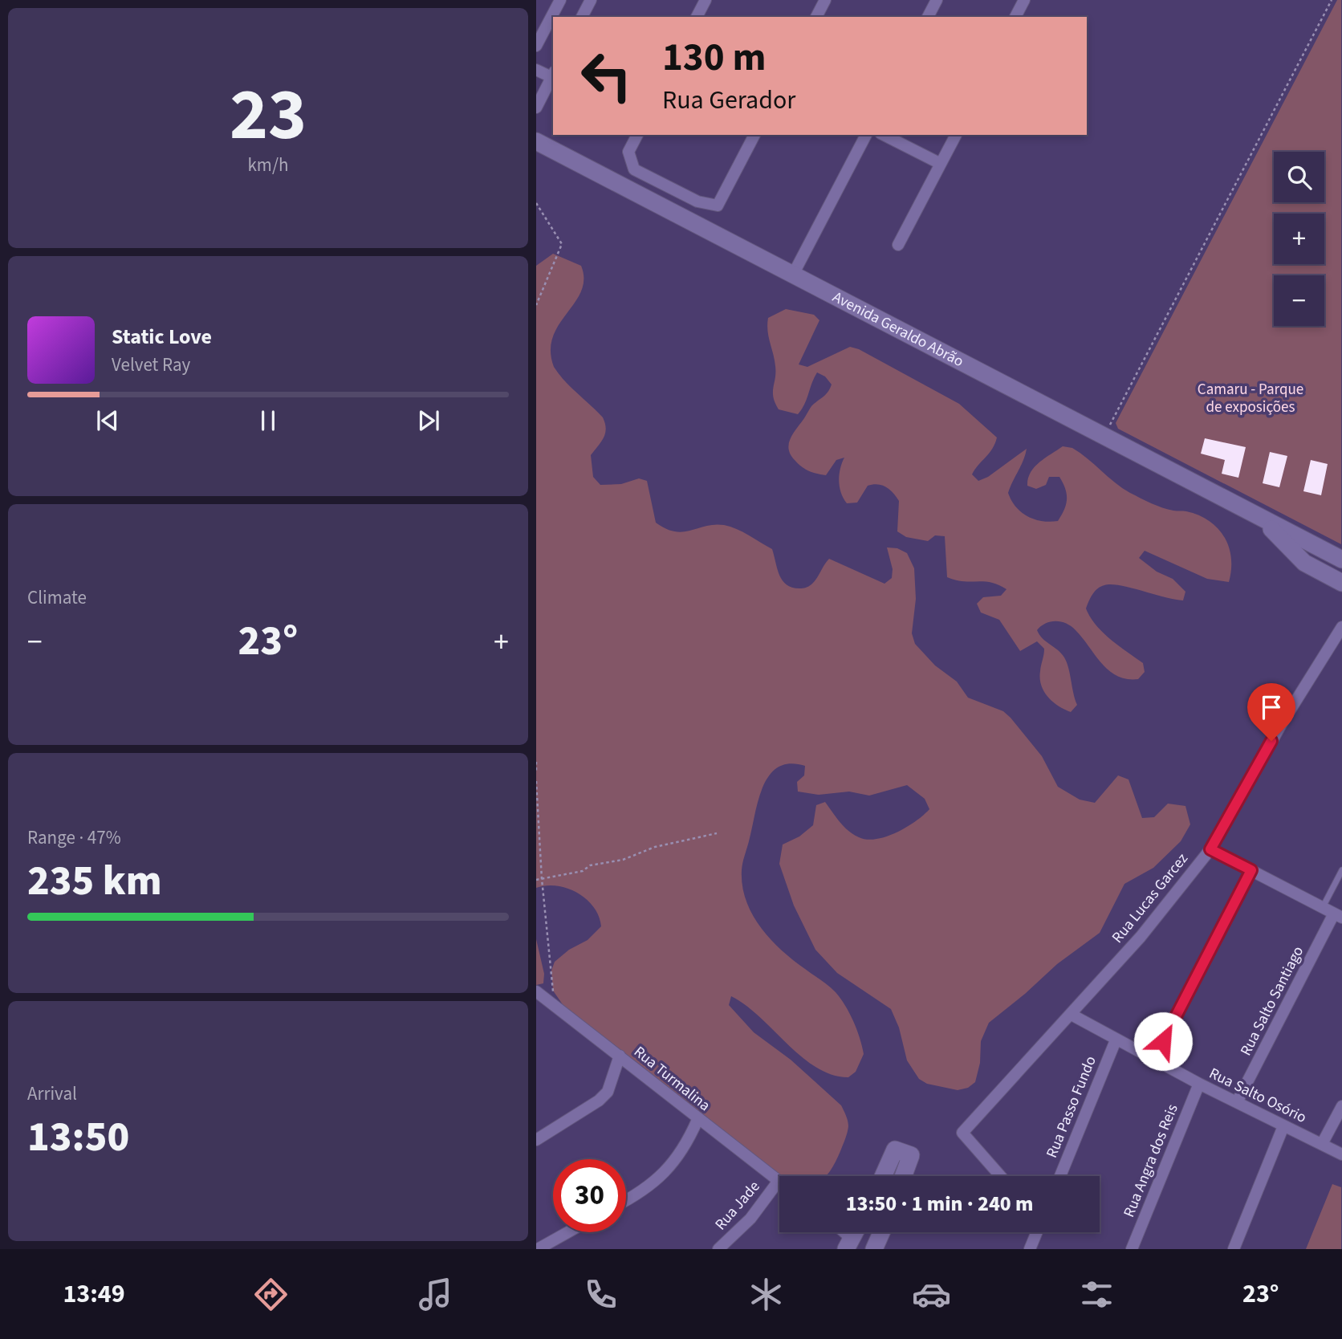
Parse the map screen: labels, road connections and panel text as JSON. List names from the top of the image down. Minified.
{"streets":{"main road":["Avenida Geraldo Abrão"],"street":["Rua Lucas Garcez","Rua Salto Santiago","Rua Turmalina","Rua Salto Osório","Rua Passo Fundo","Rua Angra dos Reis","Rua Jade"]},"crossings":[["Rua Lucas Garcez","Rua Salto Osório"],["Rua Salto Santiago","Rua Salto Osório"],["Rua Turmalina","Rua Jade"],["Rua Salto Osório","Rua Passo Fundo"],["Rua Salto Osório","Rua Angra dos Reis"]],"parks":["Camaru - Parque de exposições"],"page":{"tile":[["23","km/h"],"Climate",["Range · 47%","235 km"],["Arrival","13:50"]],"turn":["130 m","Rua Gerador"],"map_buttons":["+","−"],"song":["Static Love","Velvet Ray"],"heat":["−","23°","+"],"limit":"30","trip":"13:50 · 1 min · 240 m","tabs":["13:49","23°"]}}
